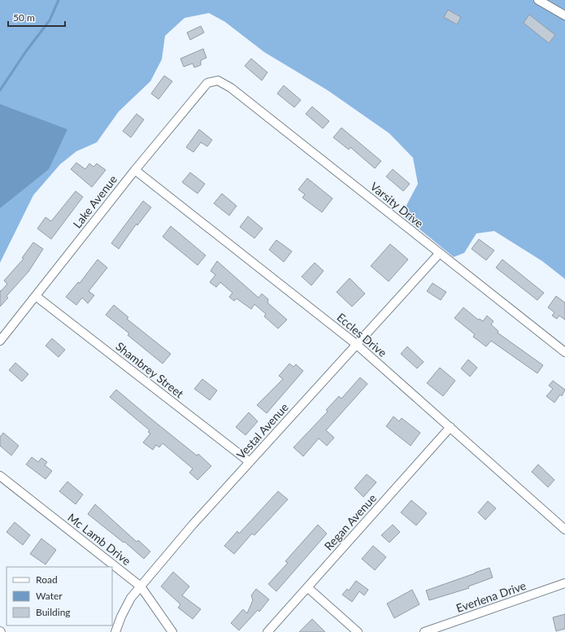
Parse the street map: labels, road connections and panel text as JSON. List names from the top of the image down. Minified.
{"streets":{"street":["Lake Avenue","Varsity Drive","Eccles Drive","Shambrey Street","Vestal Avenue","Regan Avenue","Mc Lamb Drive","Everlena Drive"]},"crossings":[["Lake Avenue","Varsity Drive"],["Lake Avenue","Eccles Drive"],["Lake Avenue","Shambrey Street"],["Varsity Drive","Vestal Avenue"],["Eccles Drive","Vestal Avenue"],["Eccles Drive","Regan Avenue"],["Shambrey Street","Vestal Avenue"],["Vestal Avenue","Mc Lamb Drive"]],"legend":["Road","Water","Building"],"scale_bar":"50 m"}
